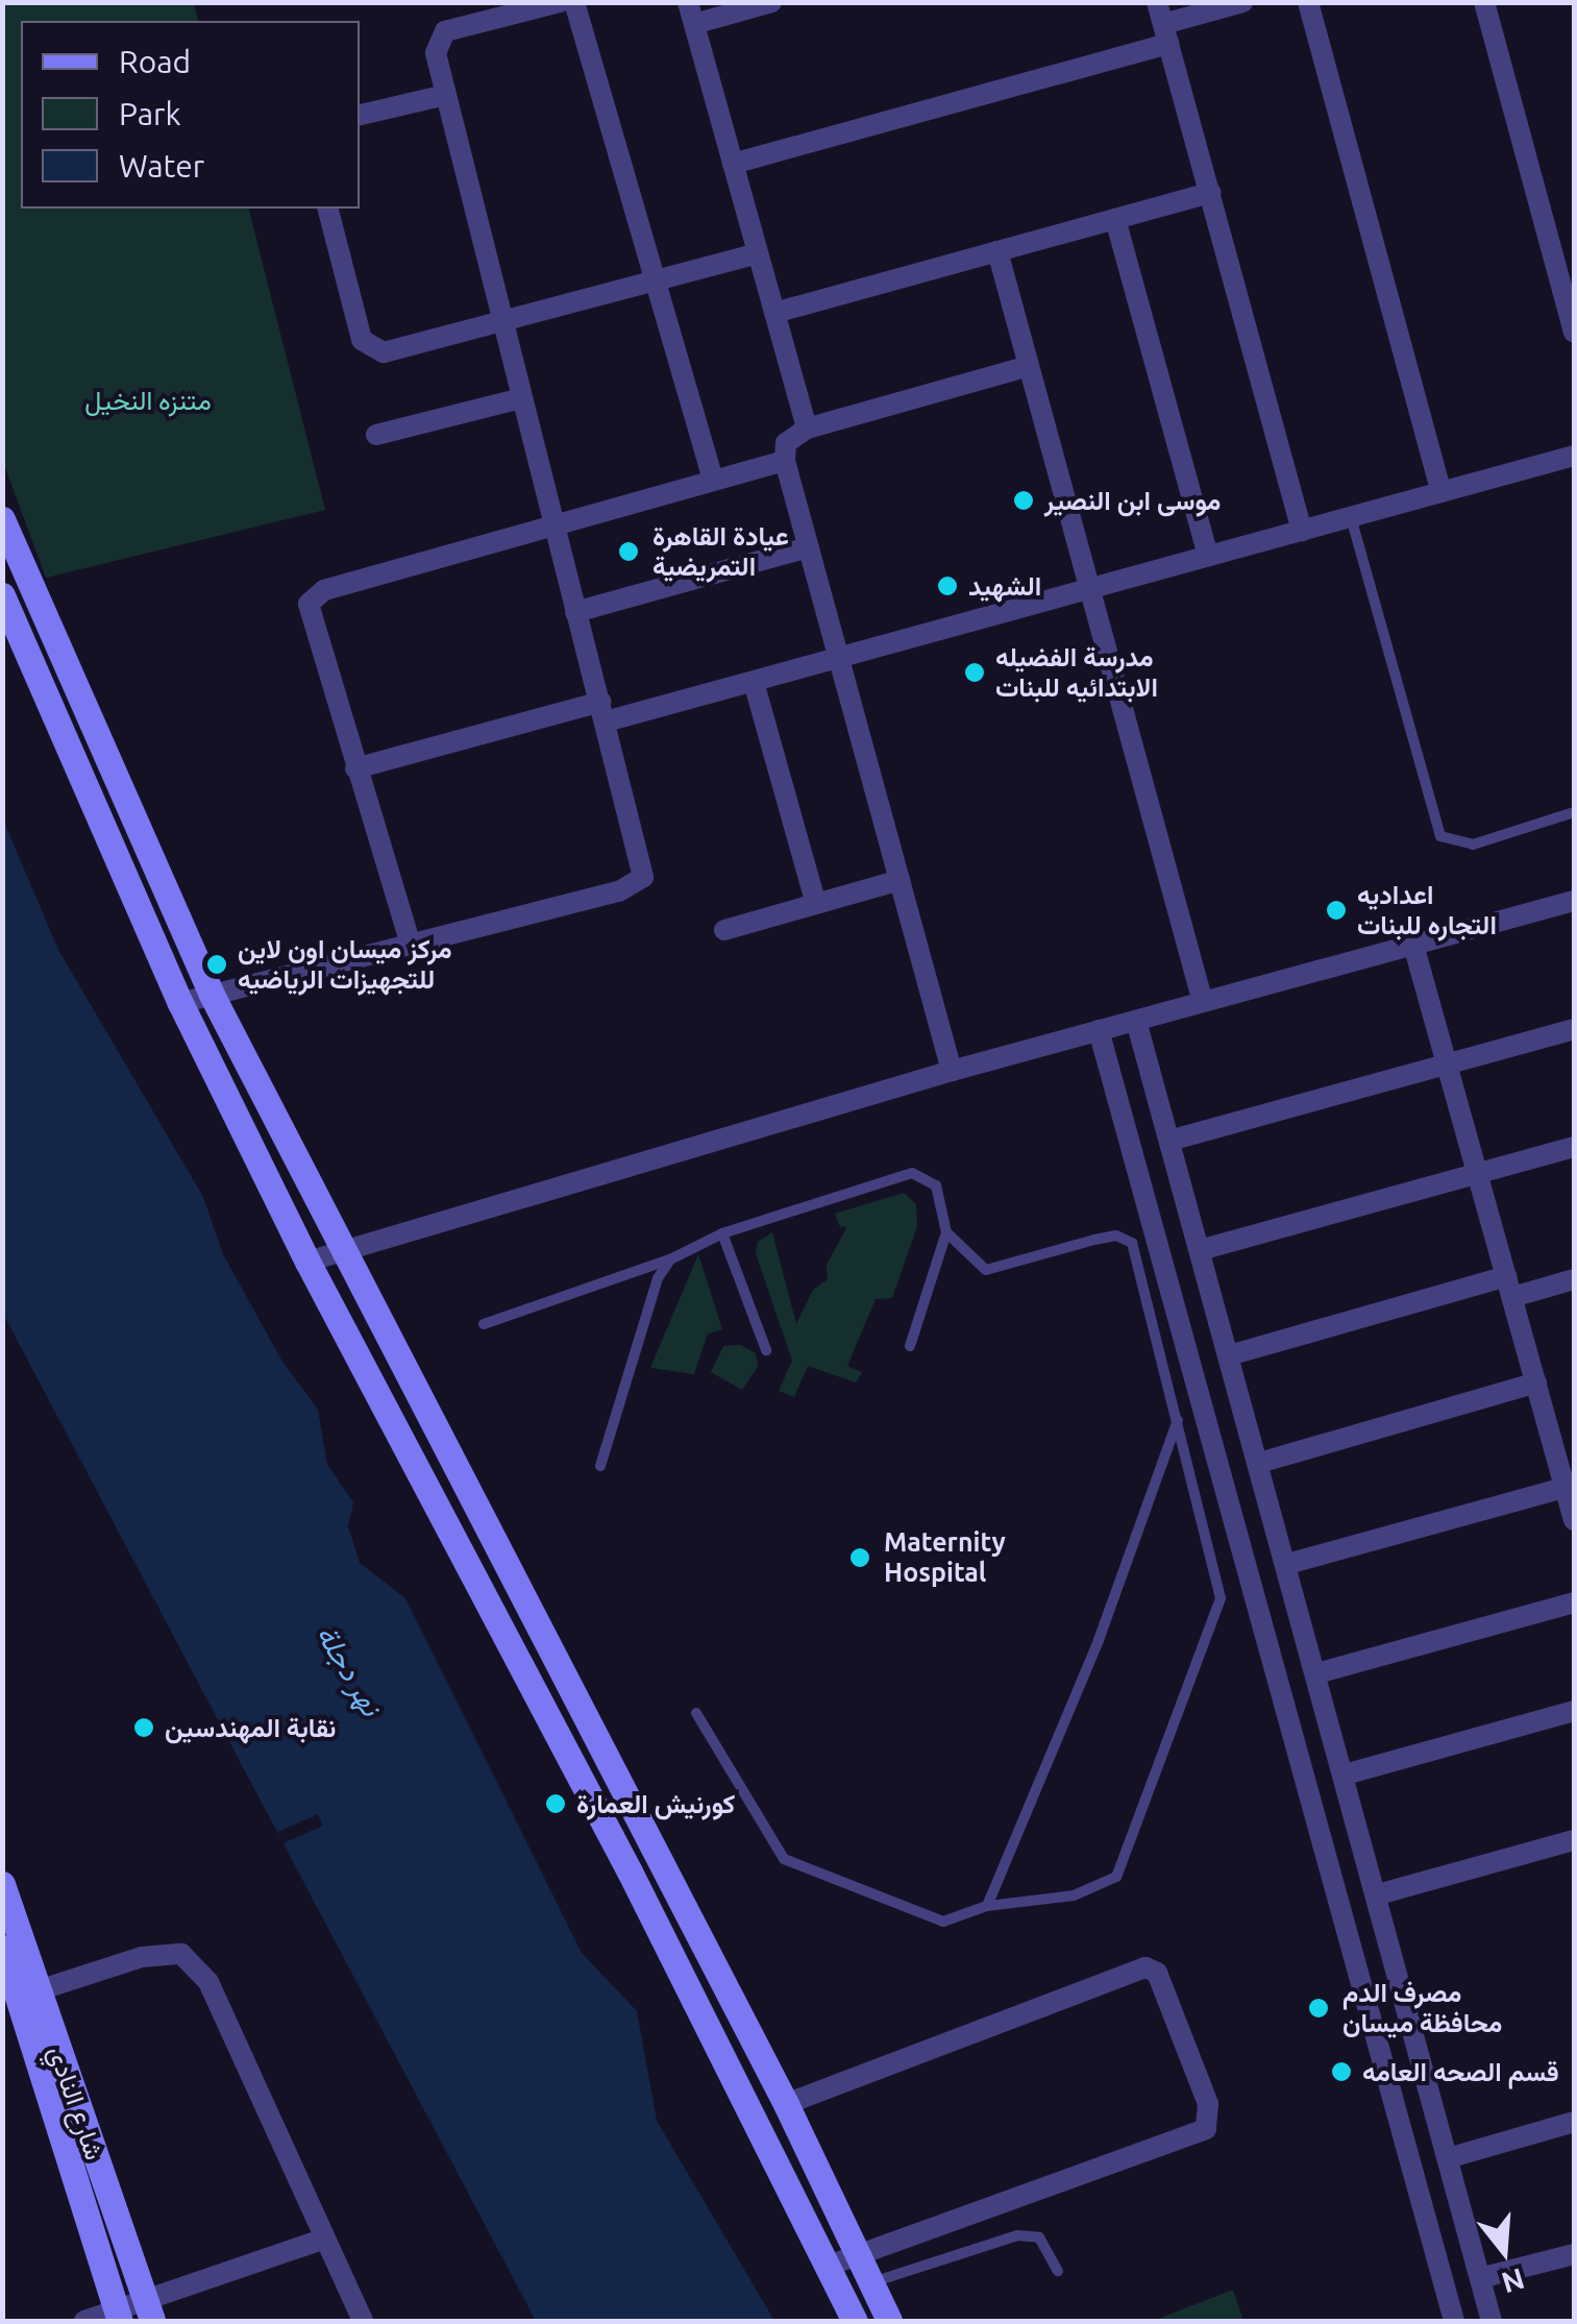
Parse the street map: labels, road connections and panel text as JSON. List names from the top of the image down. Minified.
{"streets":{"street":["شارع النادي"]},"water":["نهر دجلة"],"parks":["متنزه النخيل"],"places":["موسى ابن النصير","عيادة القاهرة التمريضية","الشهيد","مدرسة الفضيله الابتدائيه للبنات","اعداديه التجاره للبنات","مركز ميسان اون لاين للتجهيزات الرياضيه","Maternity Hospital","نقابة المهندسين","كورنيش العمارة","مصرف الدم محافظة ميسان","قسم الصحه العامه"],"legend":["Road","Park","Water"],"north":"bottom"}
